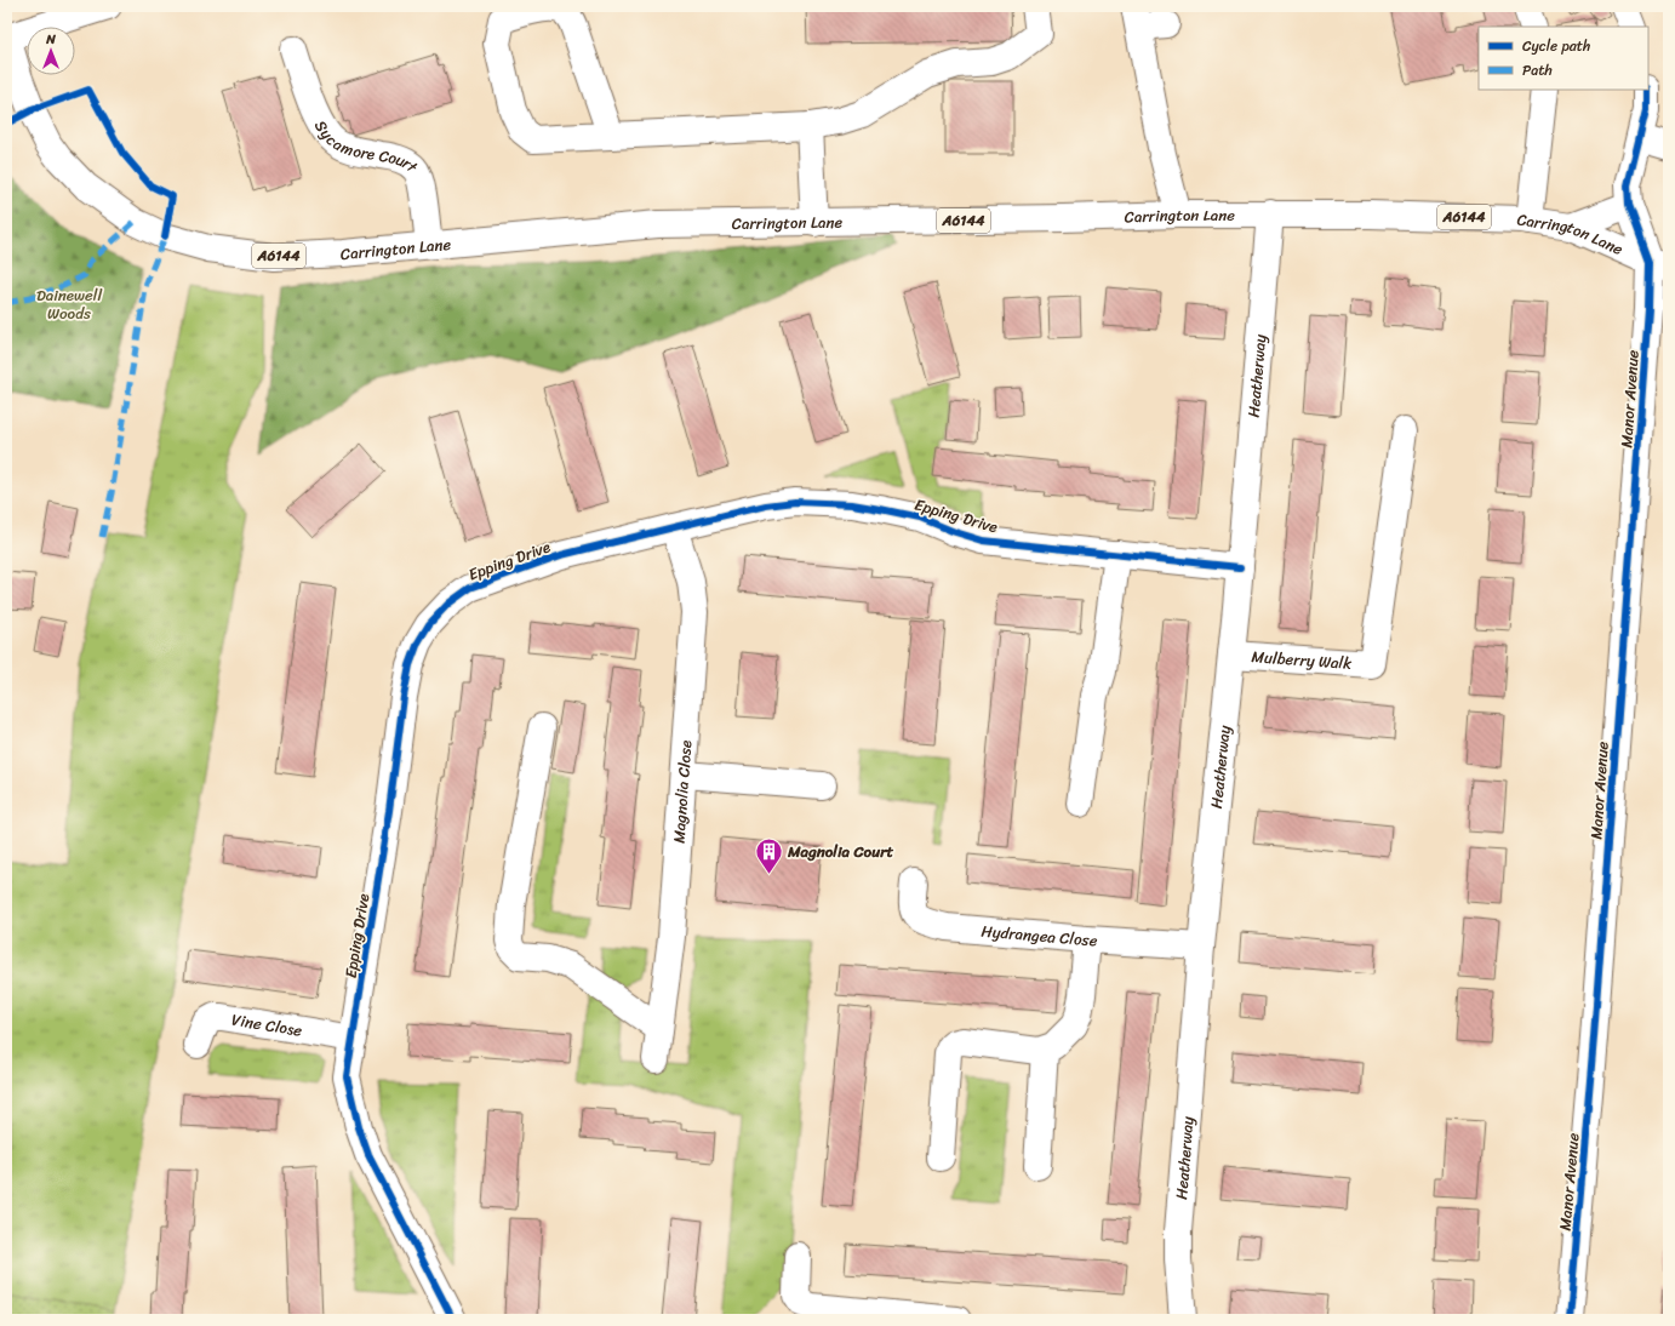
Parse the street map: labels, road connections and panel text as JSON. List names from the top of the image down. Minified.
{"streets":{"street":["Sycamore Court","Carrington Lane","A6144","Heatherway","Manor Avenue","Epping Drive","Mulberry Walk","Magnolia Close","Hydrangea Close","Vine Close"]},"crossings":[["Sycamore Court","Carrington Lane"],["Carrington Lane","A6144"],["Carrington Lane","Heatherway"],["Carrington Lane","Manor Avenue"],["Heatherway","Epping Drive"],["Heatherway","Mulberry Walk"],["Heatherway","Hydrangea Close"],["Epping Drive","Magnolia Close"],["Epping Drive","Vine Close"]],"parks":["Dainewell Woods"],"places":{"building":["Magnolia Court"]},"legend":["Cycle path","Path"],"north":"top"}
